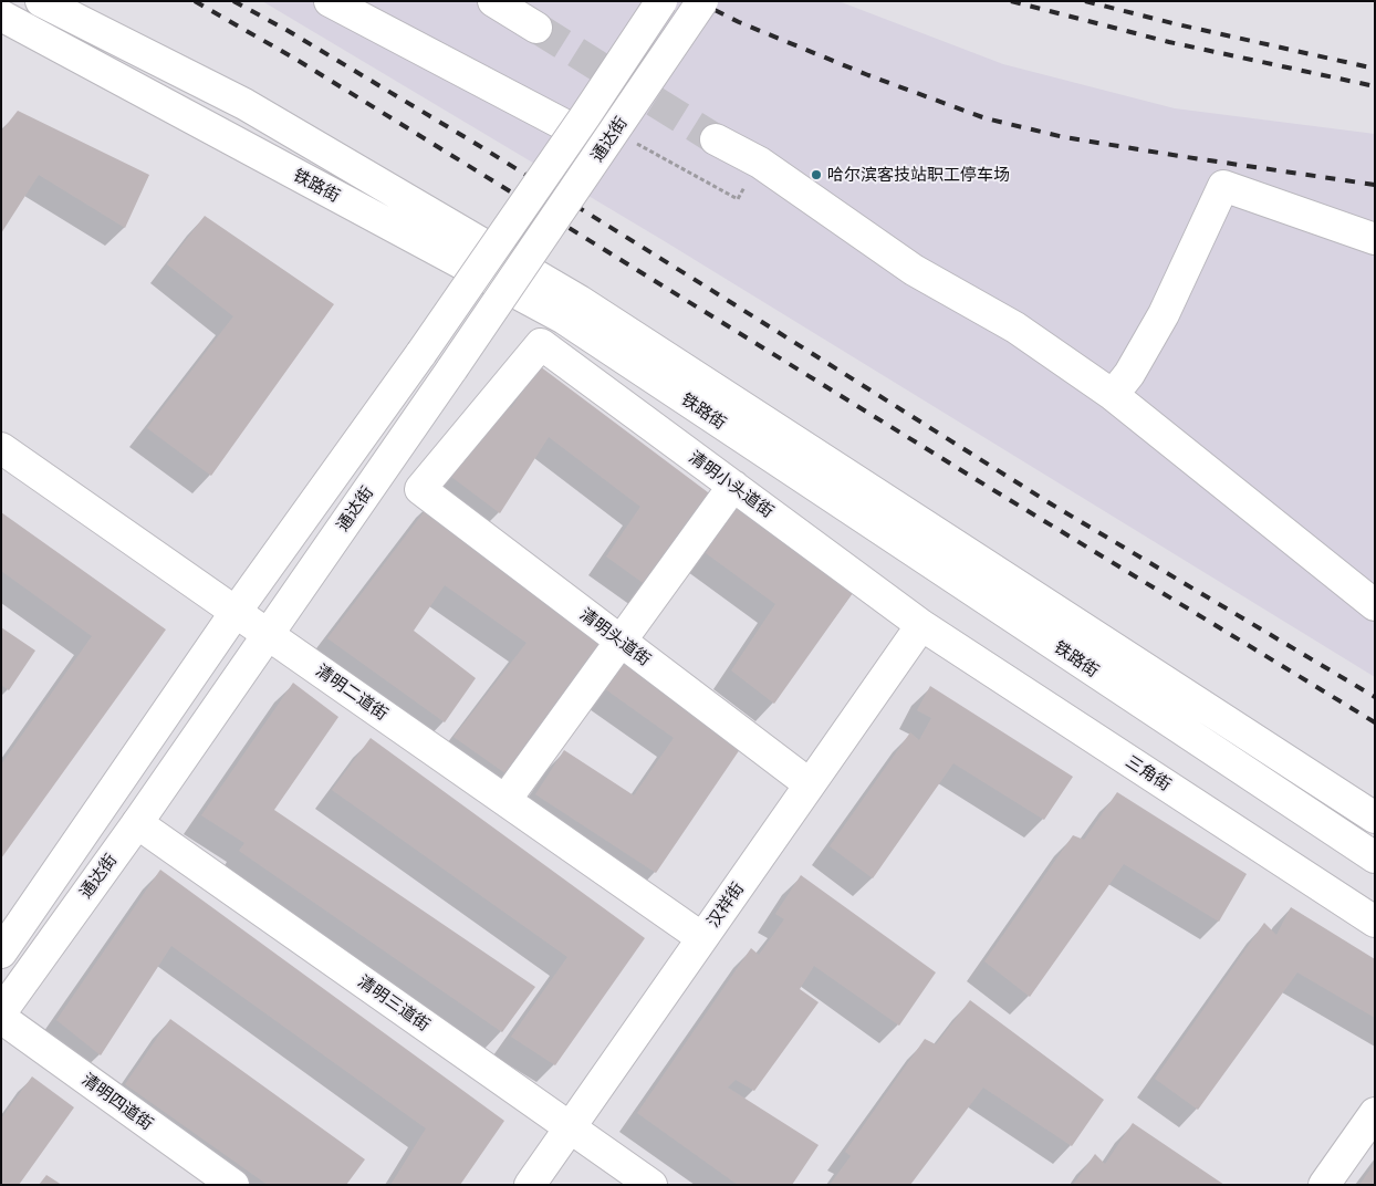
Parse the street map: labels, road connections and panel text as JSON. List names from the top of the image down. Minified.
{"streets":{"main road":["通达街","铁路街","清明小头道街","清明头道街","清明二道街","三角街","汉祥街","清明三道街","清明四道街"]},"crossings":[["通达街","清明二道街"],["通达街","清明三道街"],["清明小头道街","清明头道街"],["清明小头道街","三角街"],["清明小头道街","汉祥街"],["清明头道街","汉祥街"],["清明二道街","汉祥街"],["三角街","汉祥街"],["汉祥街","清明三道街"]],"places":["哈尔滨客技站职工停车场"]}
